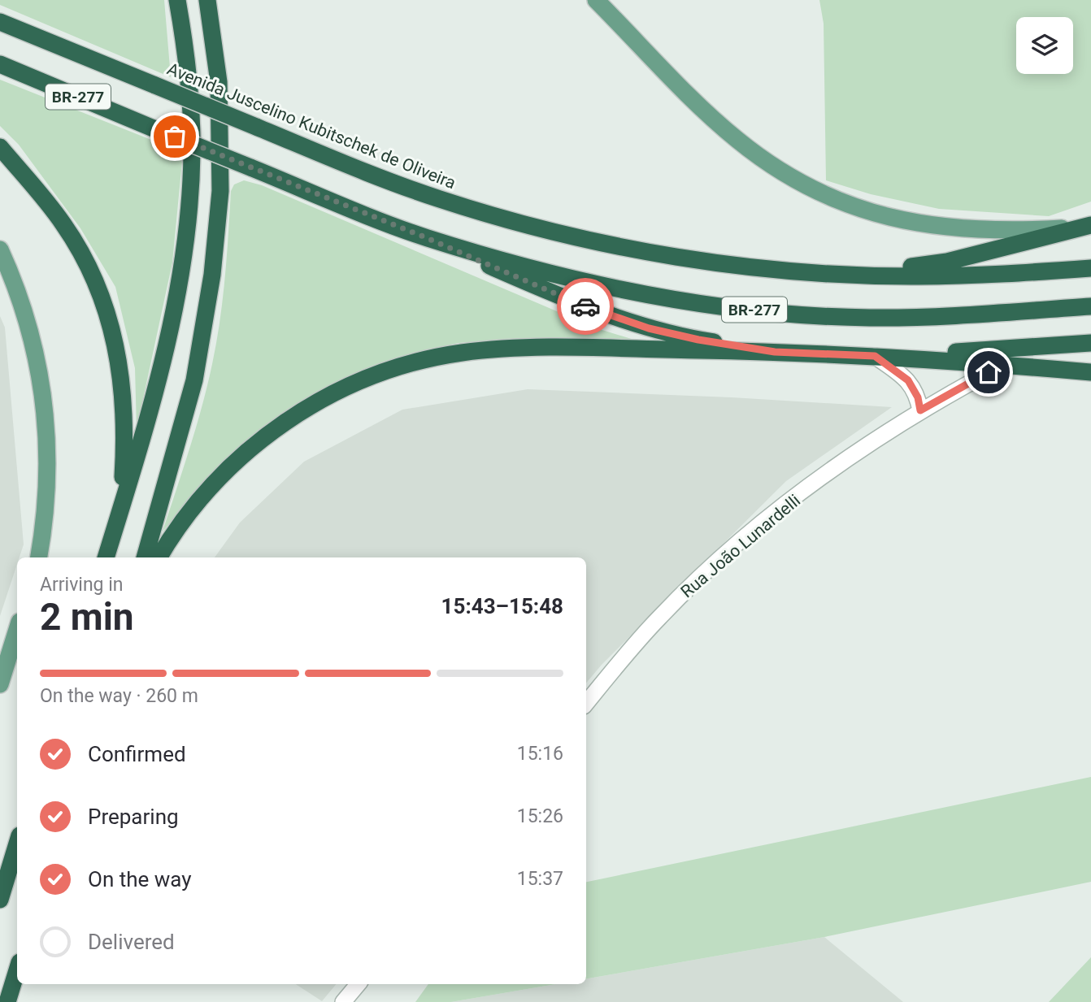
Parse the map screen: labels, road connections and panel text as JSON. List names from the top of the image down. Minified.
{"streets":{"highway":["BR-277","Avenida Juscelino Kubitschek de Oliveira"],"street":["Rua João Lunardelli"]},"page":{"heading":["2 min","Arriving in","15:43–15:48"],"bar":"On the way · 260 m","list":[["Confirmed","15:16"],["Preparing","15:26"],["On the way","15:37"],"Delivered"]}}
